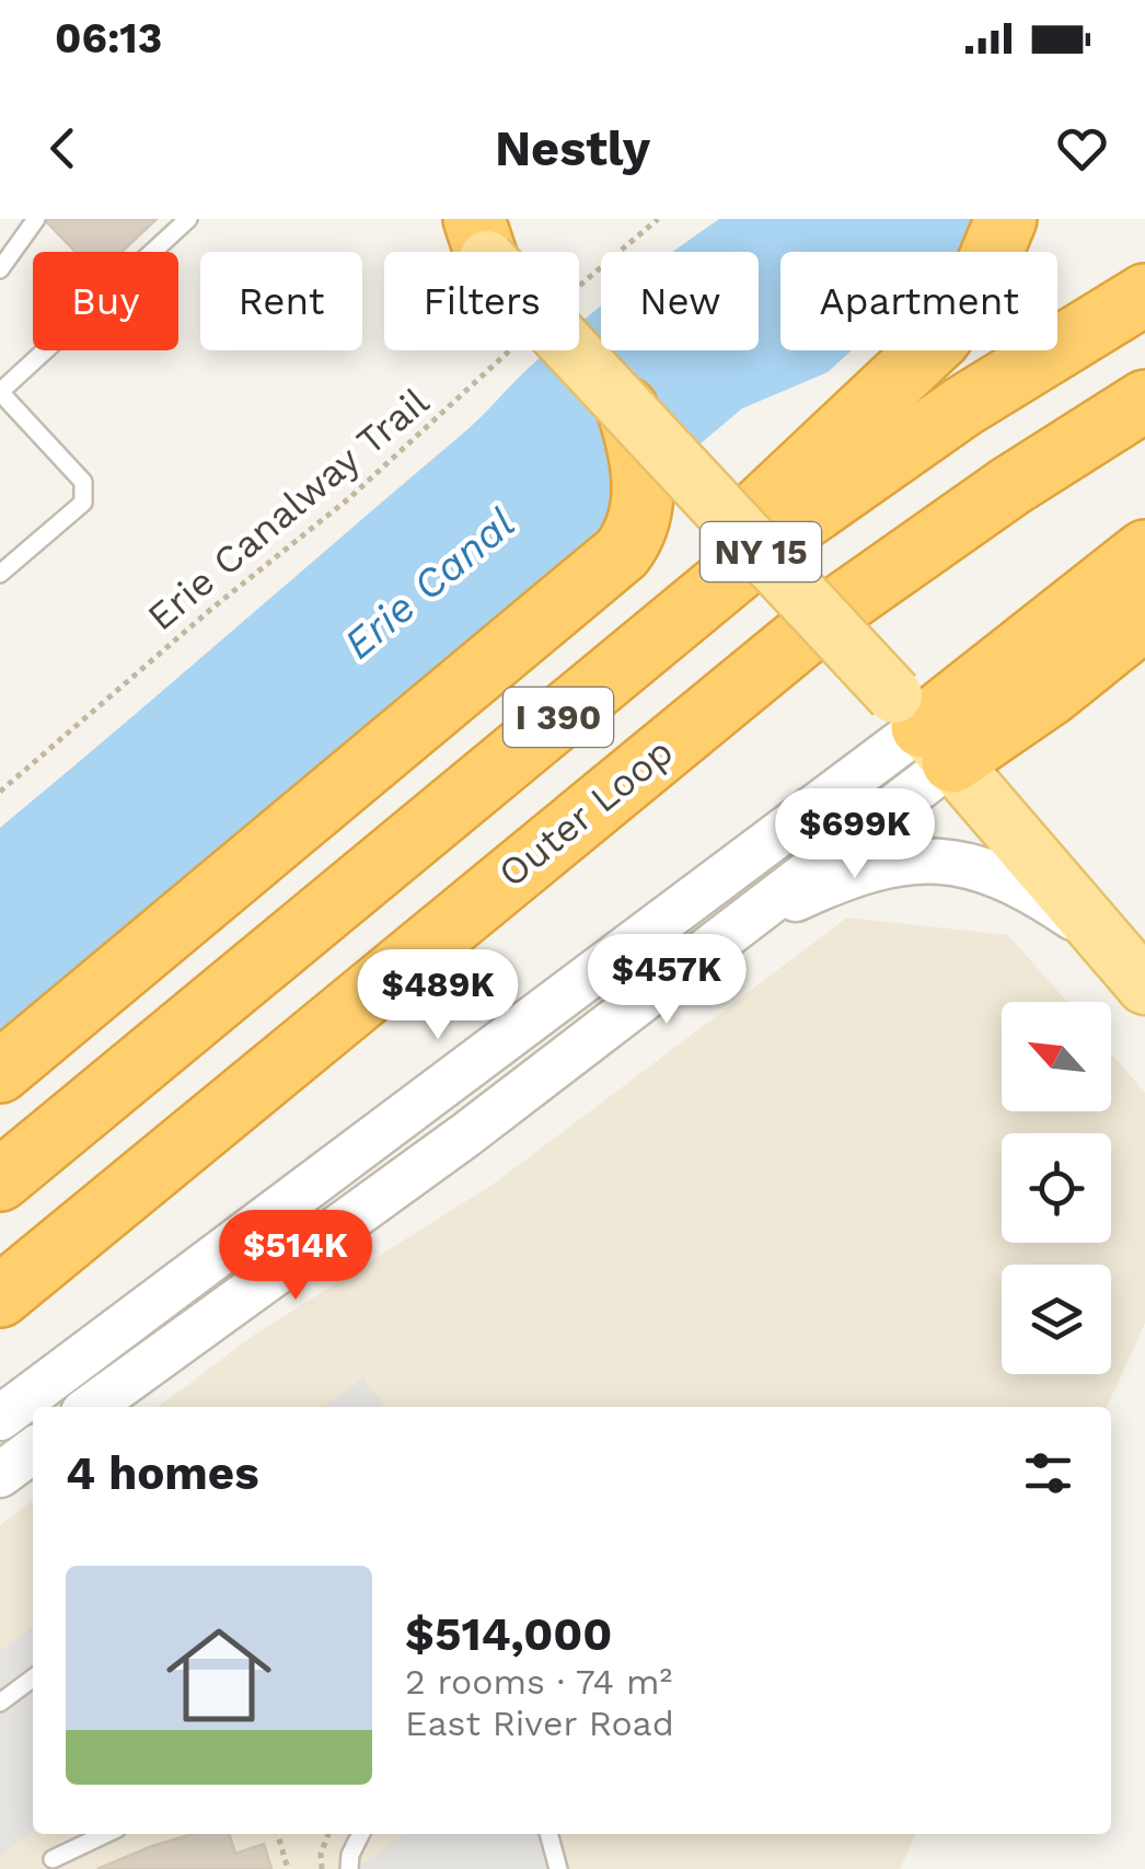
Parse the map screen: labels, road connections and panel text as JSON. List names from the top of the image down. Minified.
{"streets":{"highway":["I 390","Outer Loop"],"main road":["NY 15"],"path":["Erie Canalway Trail"]},"water":["Erie Canal"],"north":"top left","page":{"status":"06:13","header":"Nestly","chip":["Buy","Rent","Filters","New","Apartment"],"price":["$699K","$457K","$489K","$514K"],"heading":"4 homes","list":[{"name":"$514,000","note":"2 rooms · 74 m² · East River Road"}]}}
